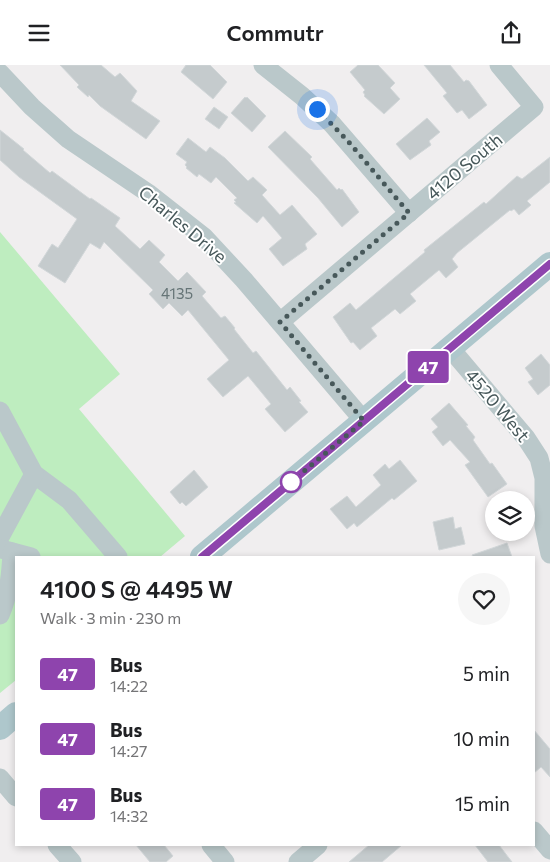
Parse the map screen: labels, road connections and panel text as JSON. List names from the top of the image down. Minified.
{"streets":{"street":["4120 South","Charles Drive","4520 West"]},"crossings":[["4120 South","Charles Drive"]],"lines":["bus line 47"],"house_numbers":["4135"],"page":{"header":"Commutr","on_map":"47","heading":["4100 S @ 4495 W","Walk · 3 min · 230 m"],"list":[{"mark":"47","name":"Bus","note":"14:22","value":"5 min"},{"mark":"47","name":"Bus","note":"14:27","value":"10 min"},{"mark":"47","name":"Bus","note":"14:32","value":"15 min"}]}}
